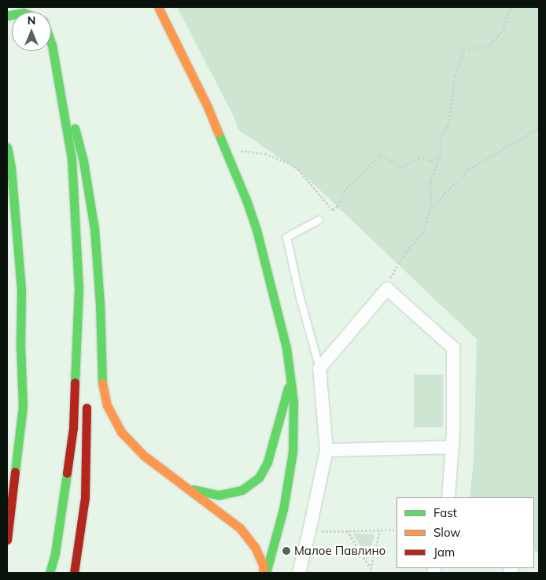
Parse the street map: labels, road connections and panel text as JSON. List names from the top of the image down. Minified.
{"places":["Малое Павлино"],"legend":["Fast","Slow","Jam"],"north":"top"}
